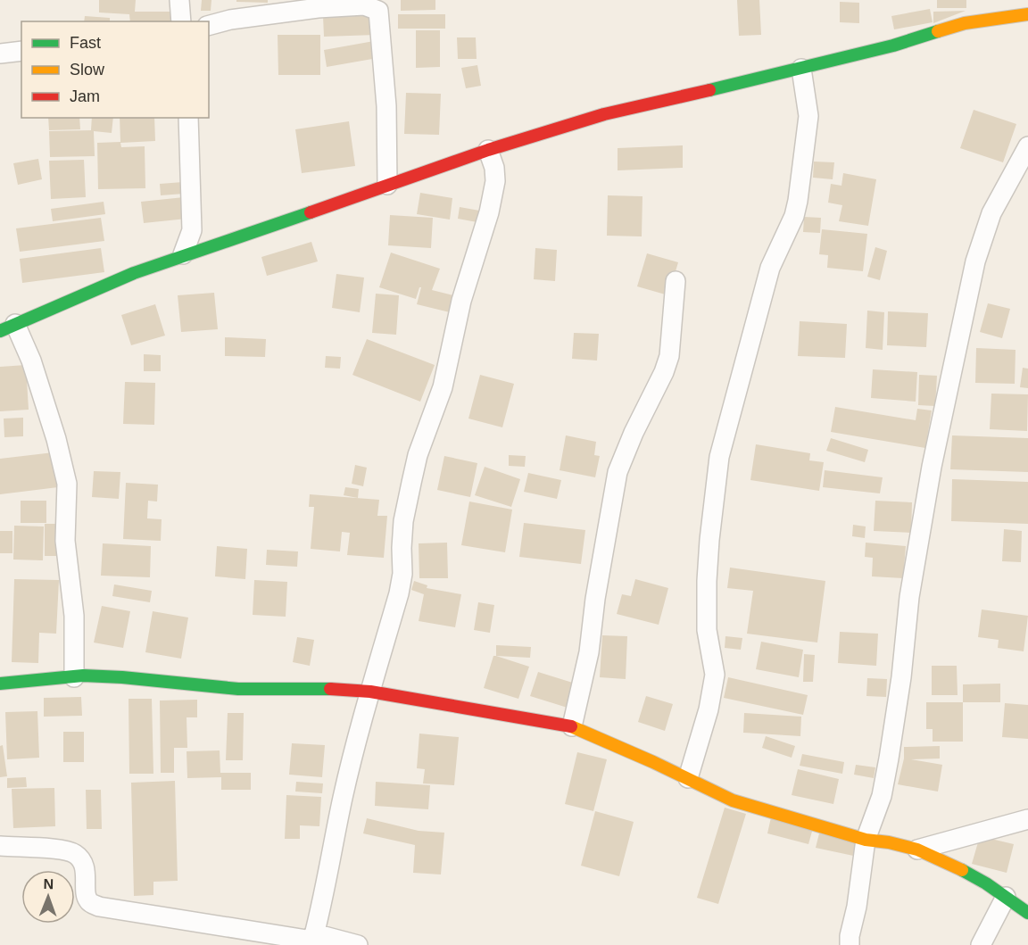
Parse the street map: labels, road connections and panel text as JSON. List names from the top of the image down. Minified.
{"legend":["Fast","Slow","Jam"],"north":"top"}
